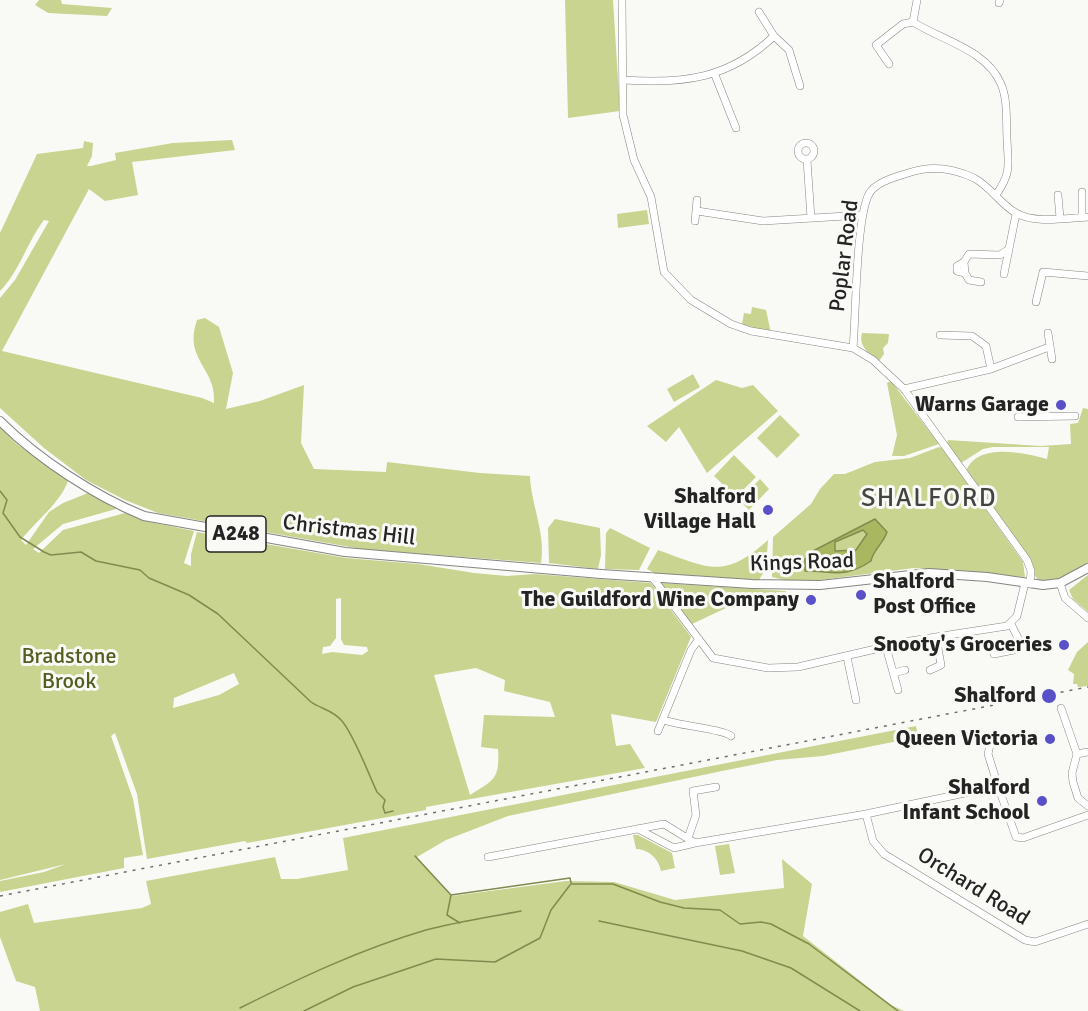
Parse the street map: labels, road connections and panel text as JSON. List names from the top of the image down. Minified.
{"streets":{"main road":["Christmas Hill","A248","Kings Road"],"street":["Poplar Road","Orchard Road"]},"crossings":[["Christmas Hill","Kings Road"]],"districts":["SHALFORD"],"parks":["Bradstone Brook"],"places":["Warns Garage","Shalford Village Hall","Shalford Post Office","The Guildford Wine Company","Snooty's Groceries","Shalford","Queen Victoria","Shalford Infant School"]}
